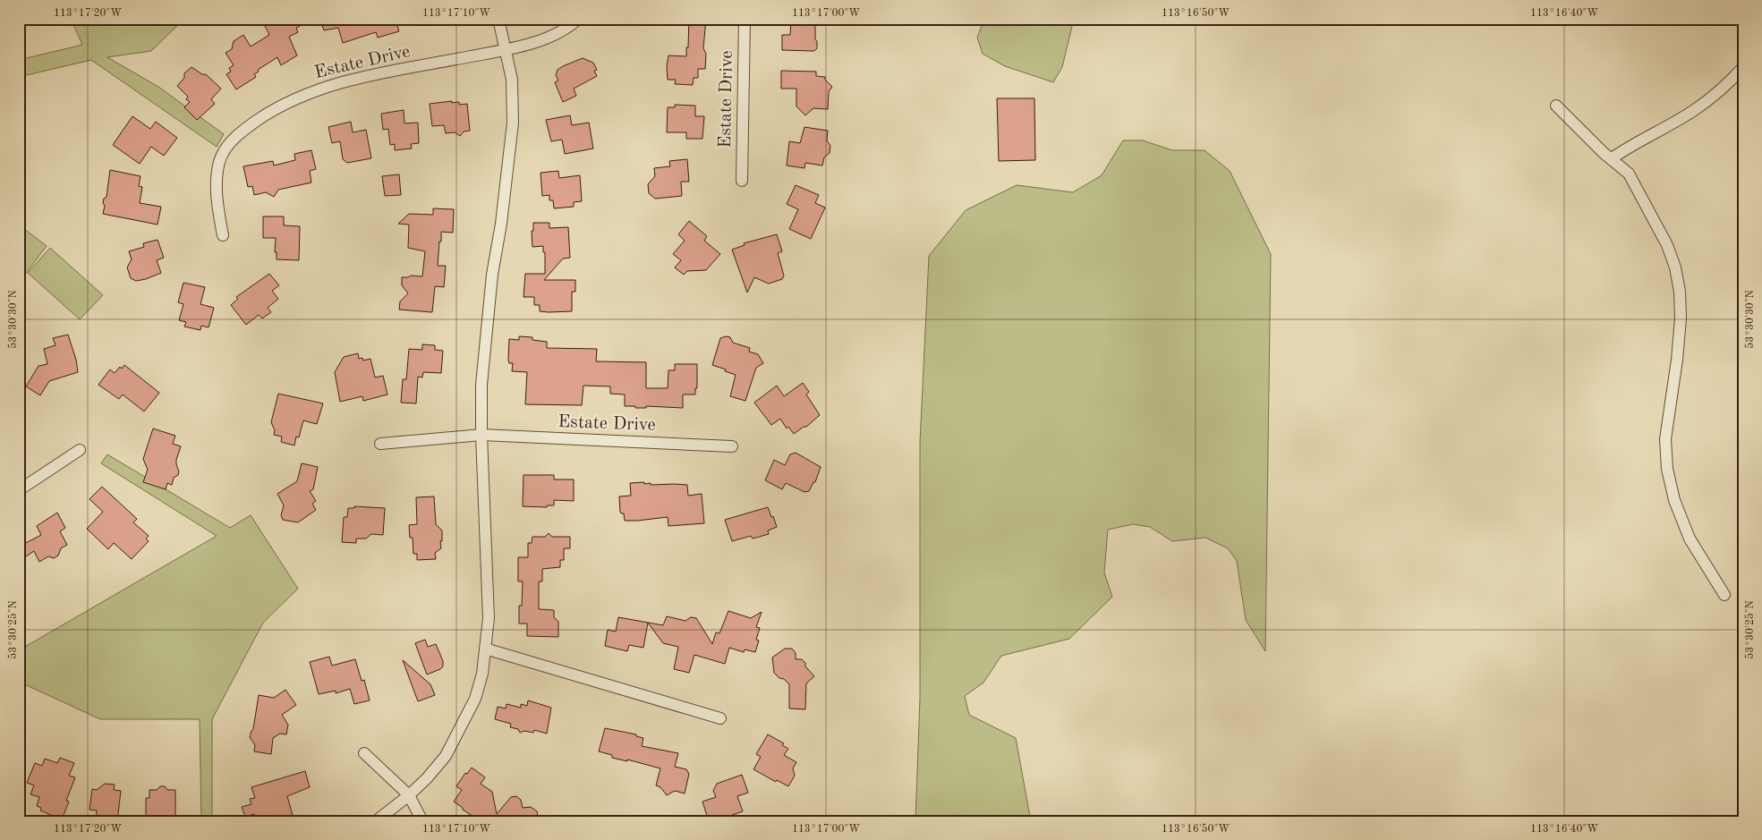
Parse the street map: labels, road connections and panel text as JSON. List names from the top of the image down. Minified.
{"streets":{"street":["Estate Drive"]},"coordinates":["113°17'20\"W","113°17'10\"W","113°17'00\"W","113°16'50\"W","113°16'40\"W","53°30'30\"N","53°30'25\"N"]}
